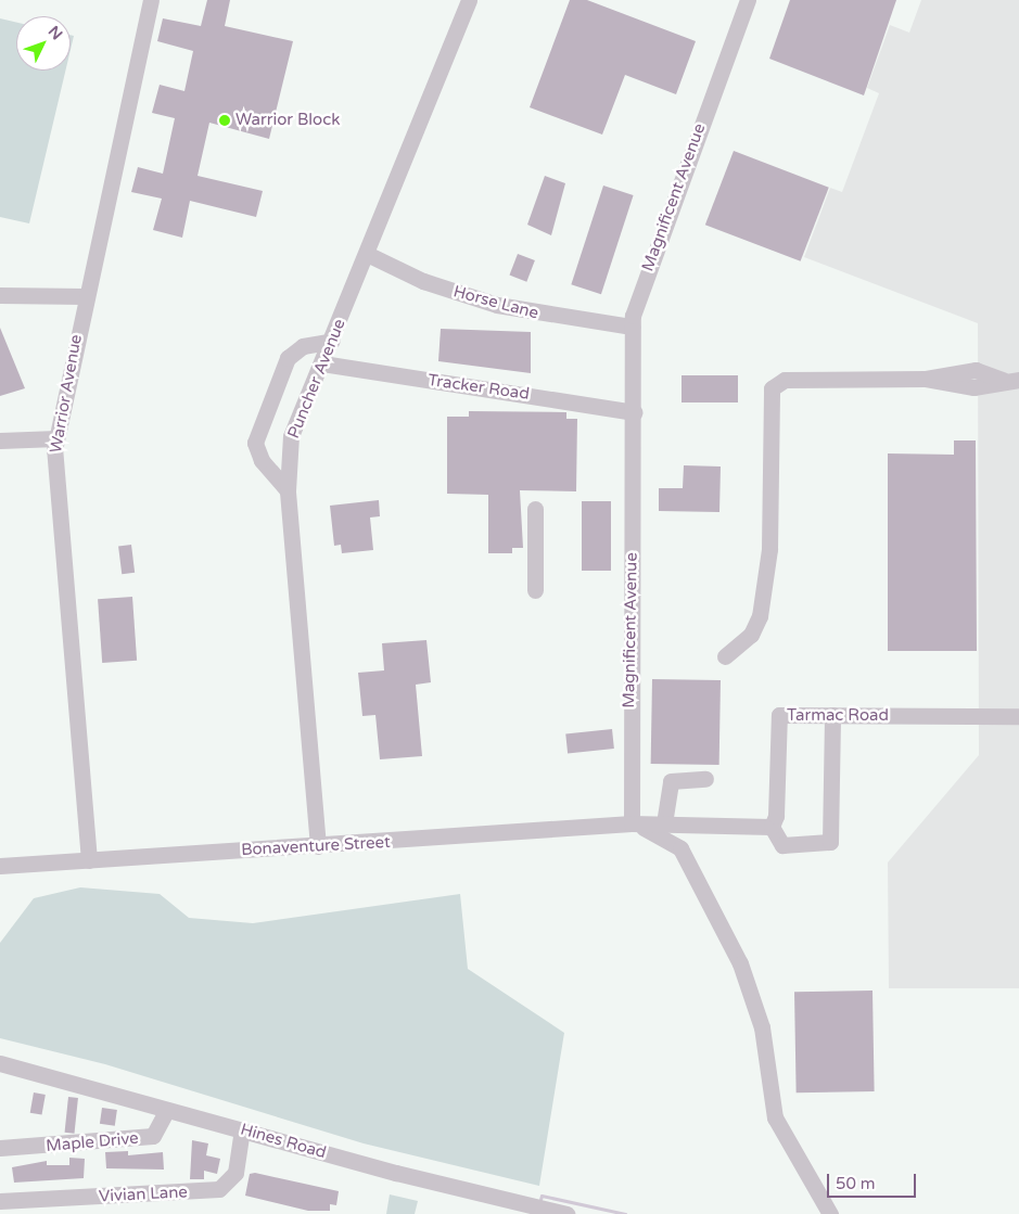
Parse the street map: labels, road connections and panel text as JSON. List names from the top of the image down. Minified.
{"streets":{"street":["Magnificent Avenue","Horse Lane","Puncher Avenue","Tracker Road","Warrior Avenue","Tarmac Road","Bonaventure Street","Hines Road","Maple Drive","Vivian Lane"]},"crossings":[["Magnificent Avenue","Horse Lane"],["Magnificent Avenue","Tracker Road"],["Magnificent Avenue","Bonaventure Street"],["Horse Lane","Puncher Avenue"],["Puncher Avenue","Tracker Road"],["Puncher Avenue","Bonaventure Street"],["Warrior Avenue","Bonaventure Street"],["Hines Road","Maple Drive"],["Hines Road","Vivian Lane"]],"places":["Warrior Block"],"scale_bar":"50 m","north":"top right"}
